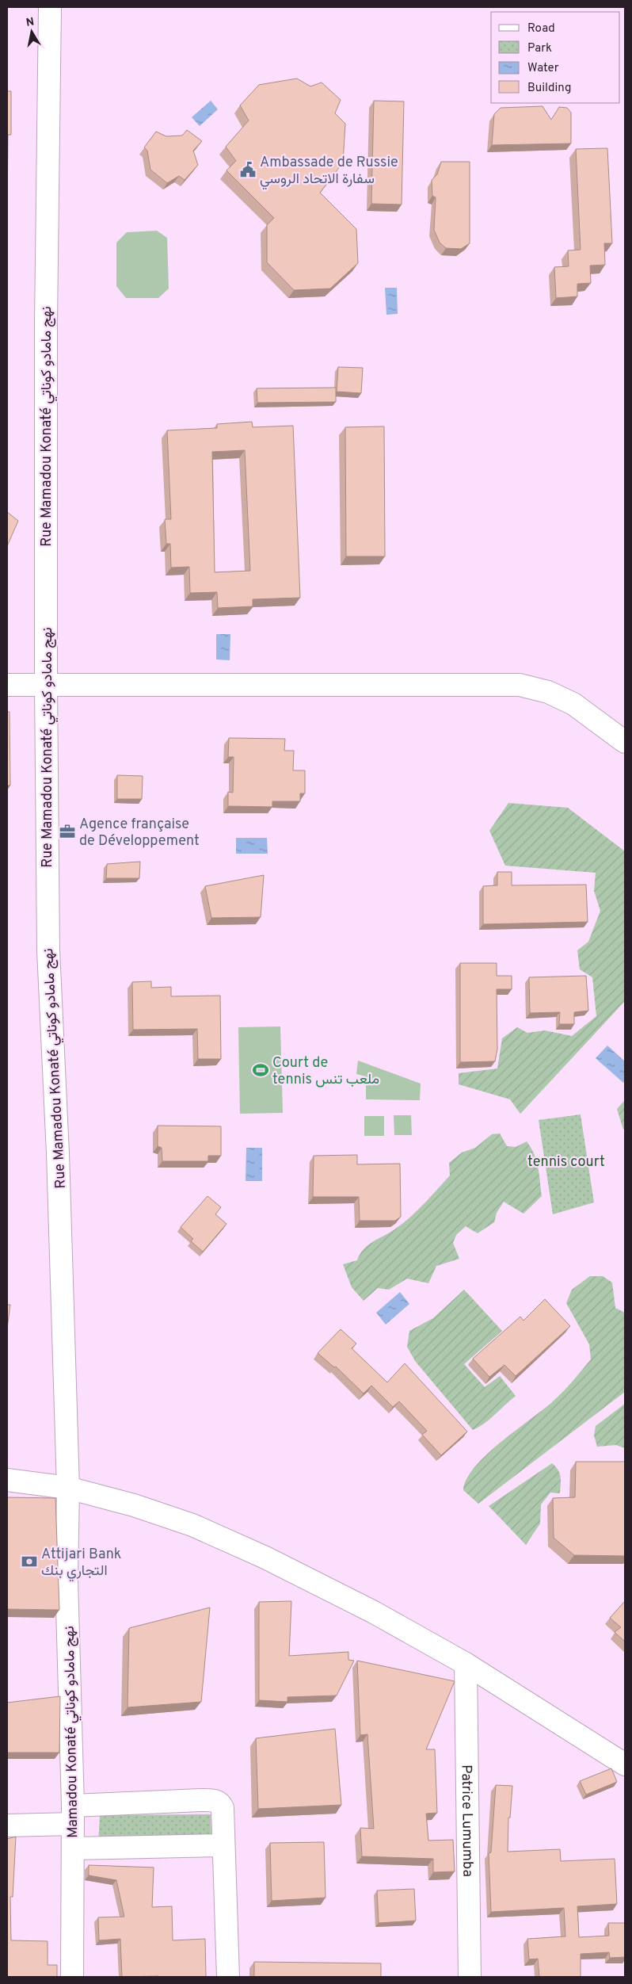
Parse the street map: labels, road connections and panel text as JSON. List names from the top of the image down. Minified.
{"streets":{"street":["Rue Mamadou Konaté نهج مامادو كوناتي","Mamadou Konaté نهج مامادو كوناتي","Patrice Lumumba"]},"crossings":[["Rue Mamadou Konaté نهج مامادو كوناتي","Mamadou Konaté نهج مامادو كوناتي"]],"parks":["tennis court"],"places":{"public building":["Ambassade de Russie سفارة الاتحاد الروسي"],"office":["Agence française de Développement"],"sports":["Court de tennis ملعب تنس"],"bank":["Attijari Bank التجاري بنك"]},"legend":["Road","Park","Water","Building"],"north":"top"}
